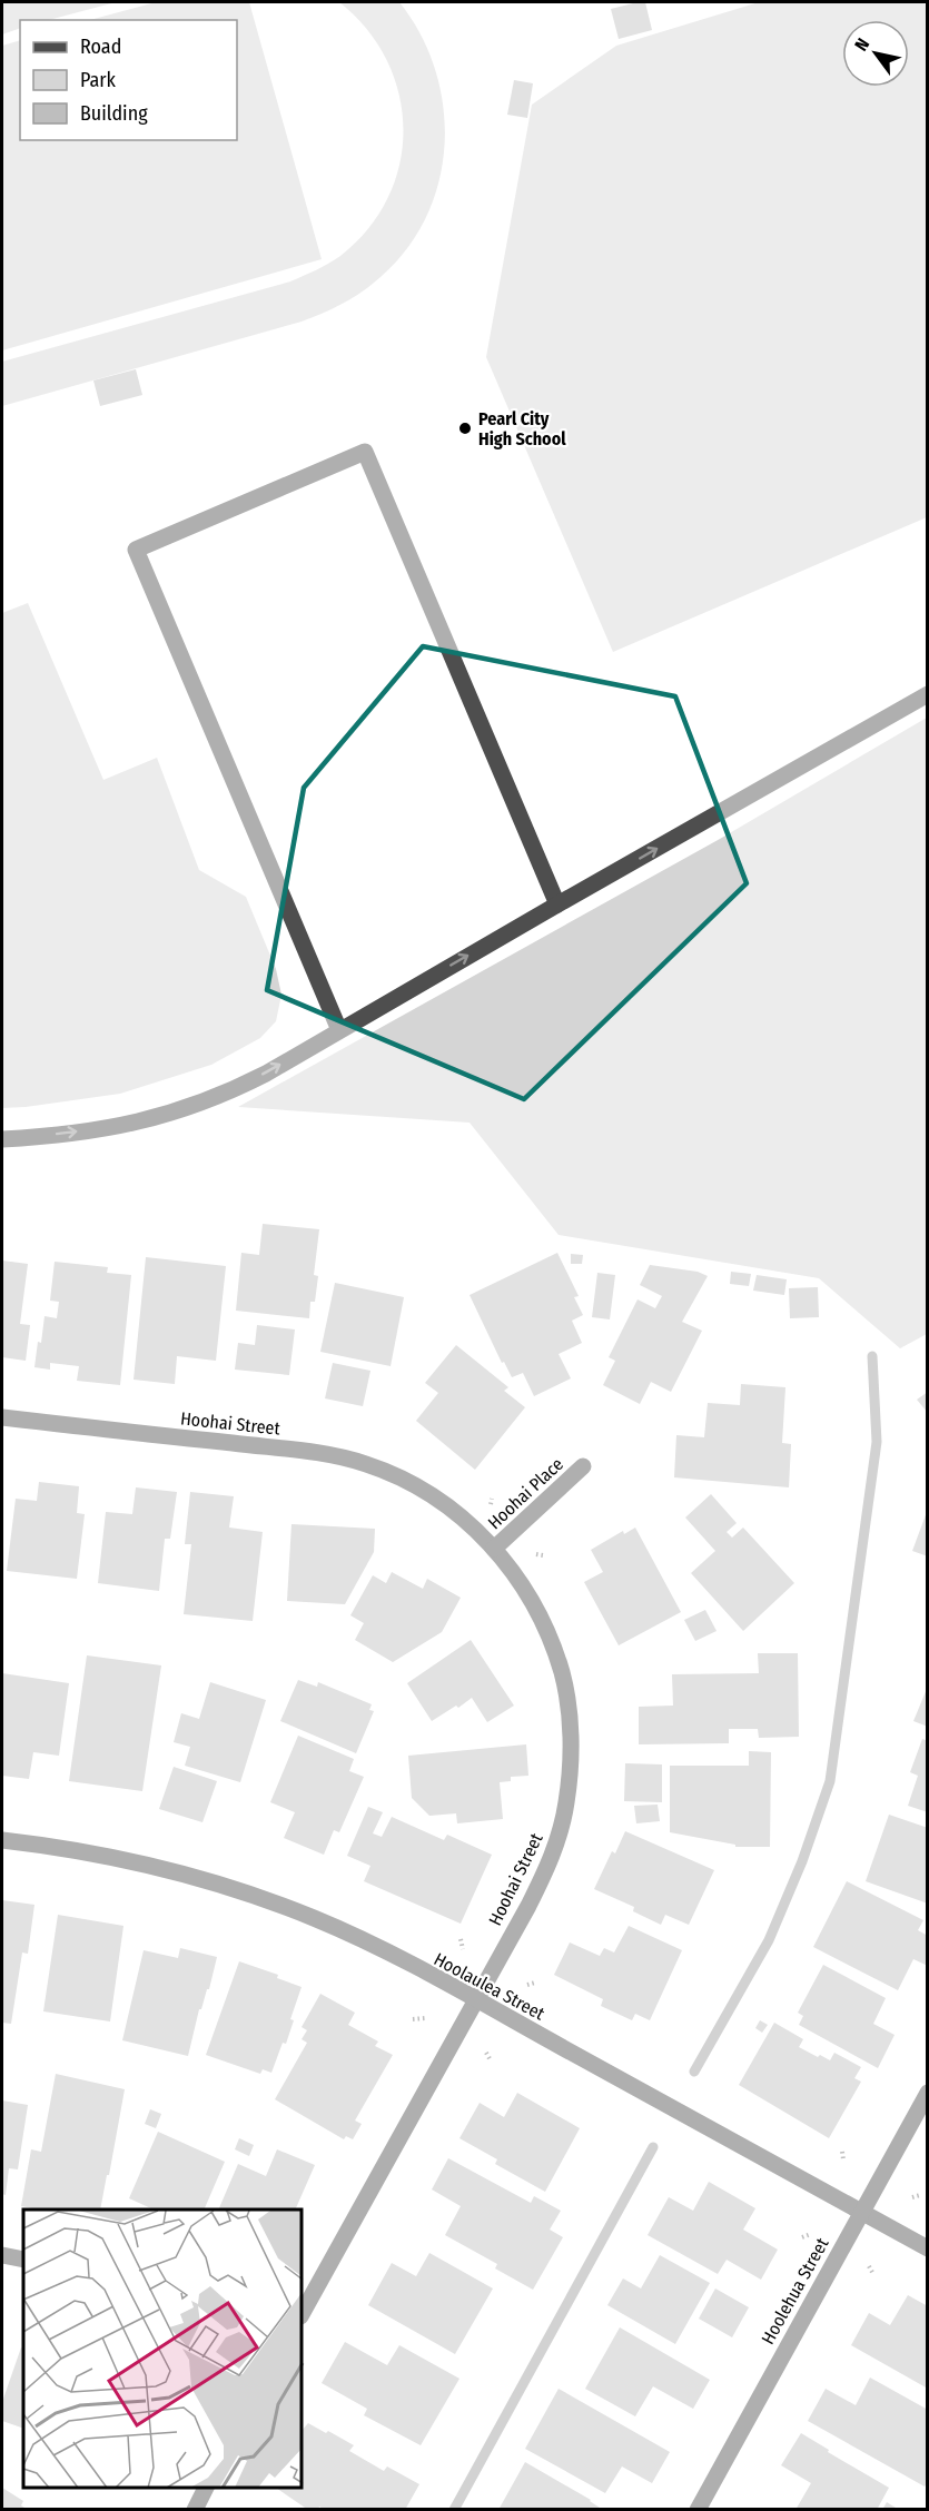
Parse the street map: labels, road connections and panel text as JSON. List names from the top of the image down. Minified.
{"streets":{"street":["Hoohai Street","Hoohai Place","Hoolaulea Street","Hoolehua Street"]},"crossings":[["Hoohai Street","Hoohai Place"],["Hoohai Street","Hoolaulea Street"],["Hoolaulea Street","Hoolehua Street"]],"places":["Pearl City High School"],"legend":["Road","Park","Building"],"north":"top left"}
